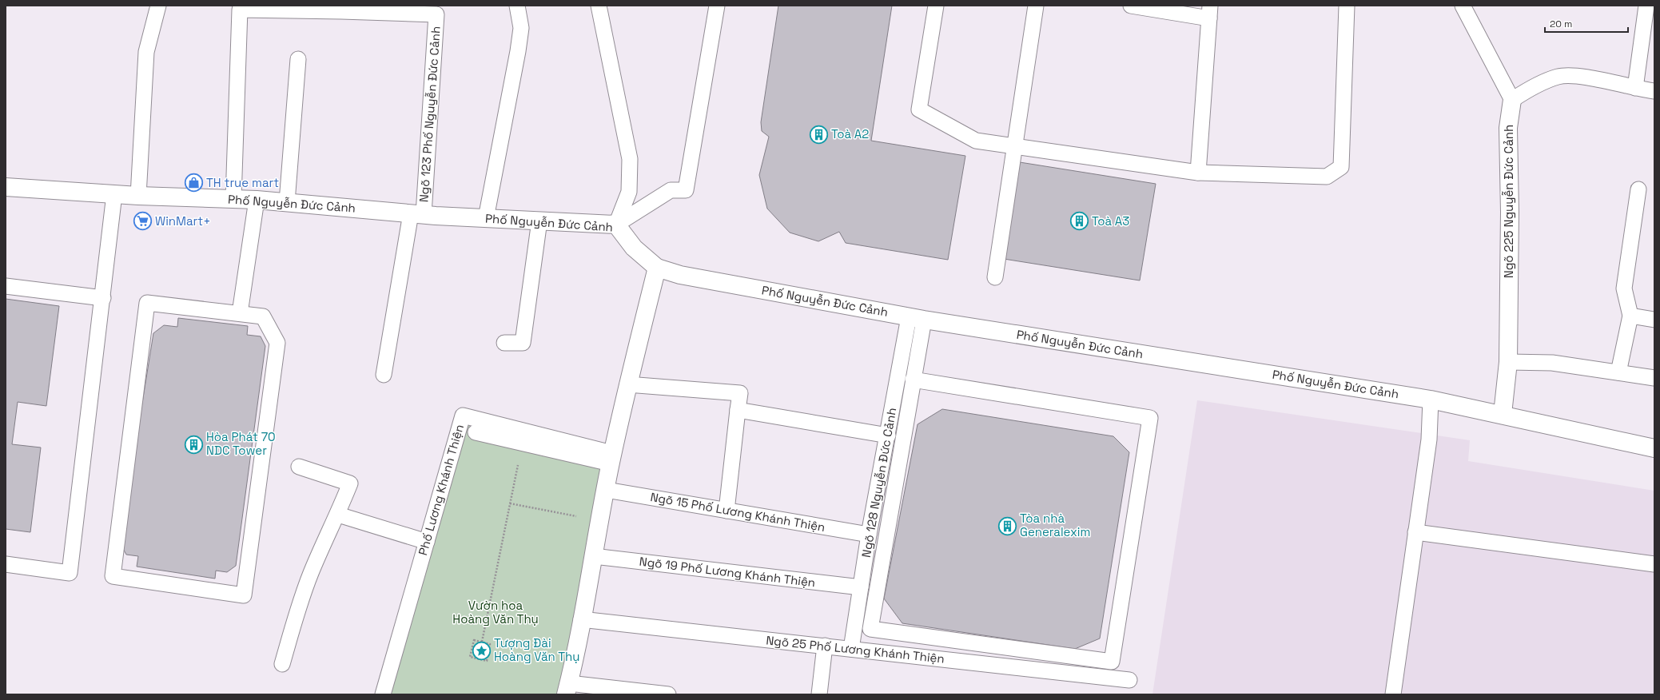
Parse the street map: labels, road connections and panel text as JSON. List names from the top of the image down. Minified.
{"streets":{"street":["Ngõ 225 Nguyễn Đức Cảnh","Phố Nguyễn Đức Cảnh"],"lane":["Ngõ 123 Phố Nguyễn Đức Cảnh","Ngõ 128 Nguyễn Đức Cảnh","Phố Lương Khánh Thiện","Ngõ 15 Phố Lương Khánh Thiện","Ngõ 19 Phố Lương Khánh Thiện","Ngõ 25 Phố Lương Khánh Thiện"]},"crossings":[["Ngõ 123 Phố Nguyễn Đức Cảnh","Phố Nguyễn Đức Cảnh"],["Ngõ 225 Nguyễn Đức Cảnh","Phố Nguyễn Đức Cảnh"],["Phố Nguyễn Đức Cảnh","Ngõ 128 Nguyễn Đức Cảnh"],["Ngõ 128 Nguyễn Đức Cảnh","Ngõ 15 Phố Lương Khánh Thiện"],["Ngõ 128 Nguyễn Đức Cảnh","Ngõ 19 Phố Lương Khánh Thiện"],["Ngõ 128 Nguyễn Đức Cảnh","Ngõ 25 Phố Lương Khánh Thiện"]],"parks":["Vườn hoa Hoàng Văn Thụ"],"places":{"building":["Toà A2","Toà A3","Hòa Phát 70 NDC Tower","Tòa nhà Generalexim"],"shop":["TH true mart"],"supermarket":["WinMart+"],"place":["Tượng Đài Hoàng Văn Thụ"]},"scale_bar":"20 m"}
